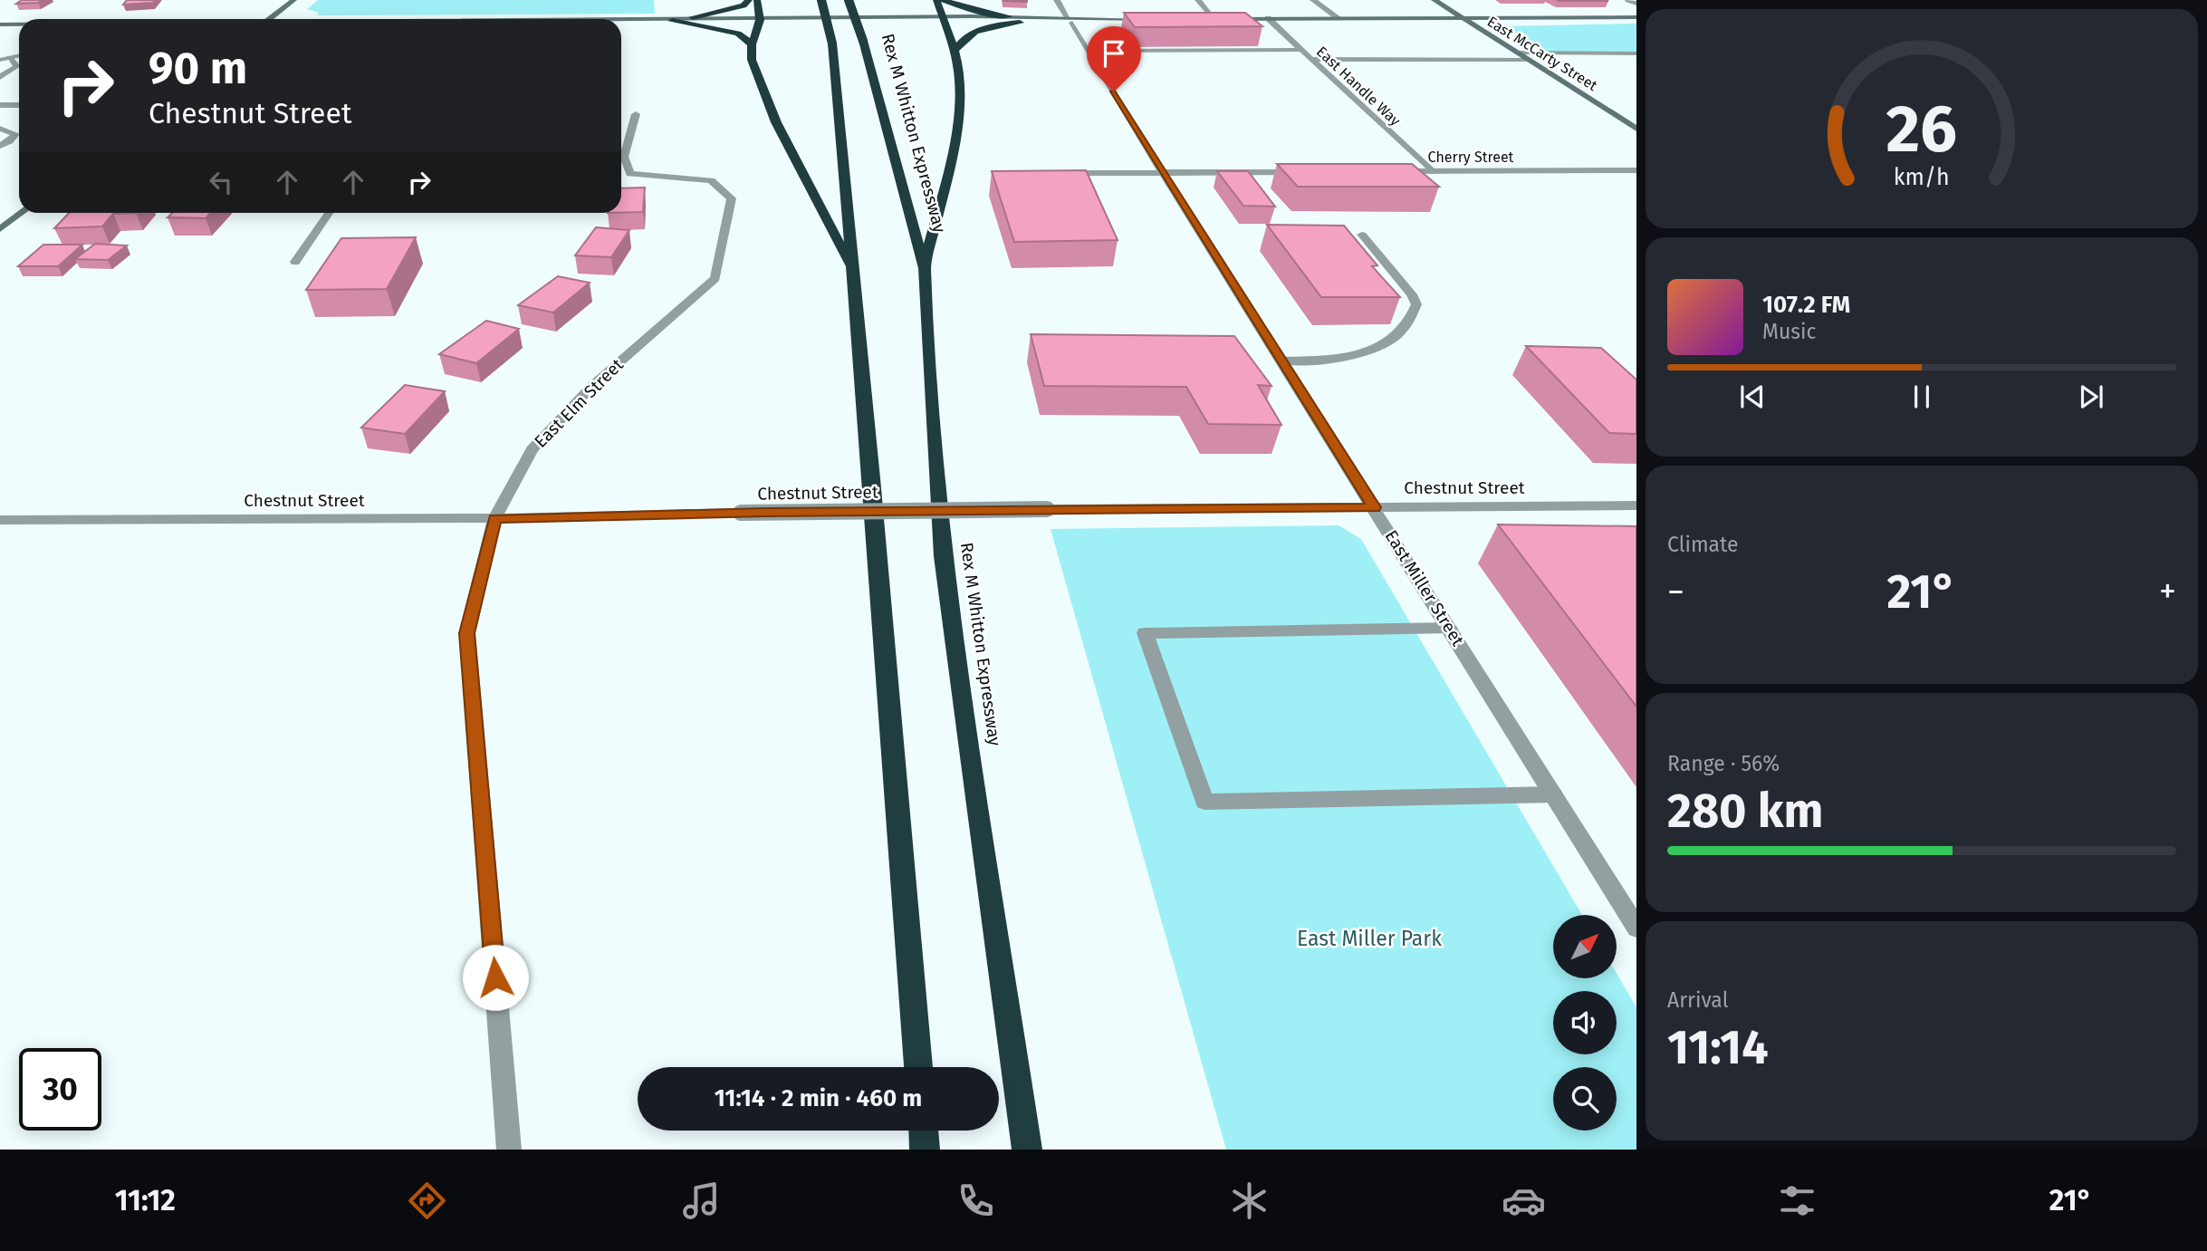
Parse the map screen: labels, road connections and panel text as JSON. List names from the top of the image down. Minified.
{"streets":{"highway":["Rex M Whitton Expressway"],"main road":["East McCarty Street"],"street":["East Handle Way","Cherry Street","East Elm Street","Chestnut Street","East Miller Street"]},"crossings":[["East Handle Way","Cherry Street"],["East Elm Street","Chestnut Street"],["Chestnut Street","East Miller Street"]],"parks":["East Miller Park"],"north":"top right","page":{"turn":["90 m","Chestnut Street"],"song":["107.2 FM","Music"],"tile":["Climate",["Range · 56%","280 km"],["Arrival","11:14"]],"heat":["−","21°","+"],"limit":"30","trip":"11:14 · 2 min · 460 m","tabs":["11:12","21°"],"gauge":["26","km/h"]}}
